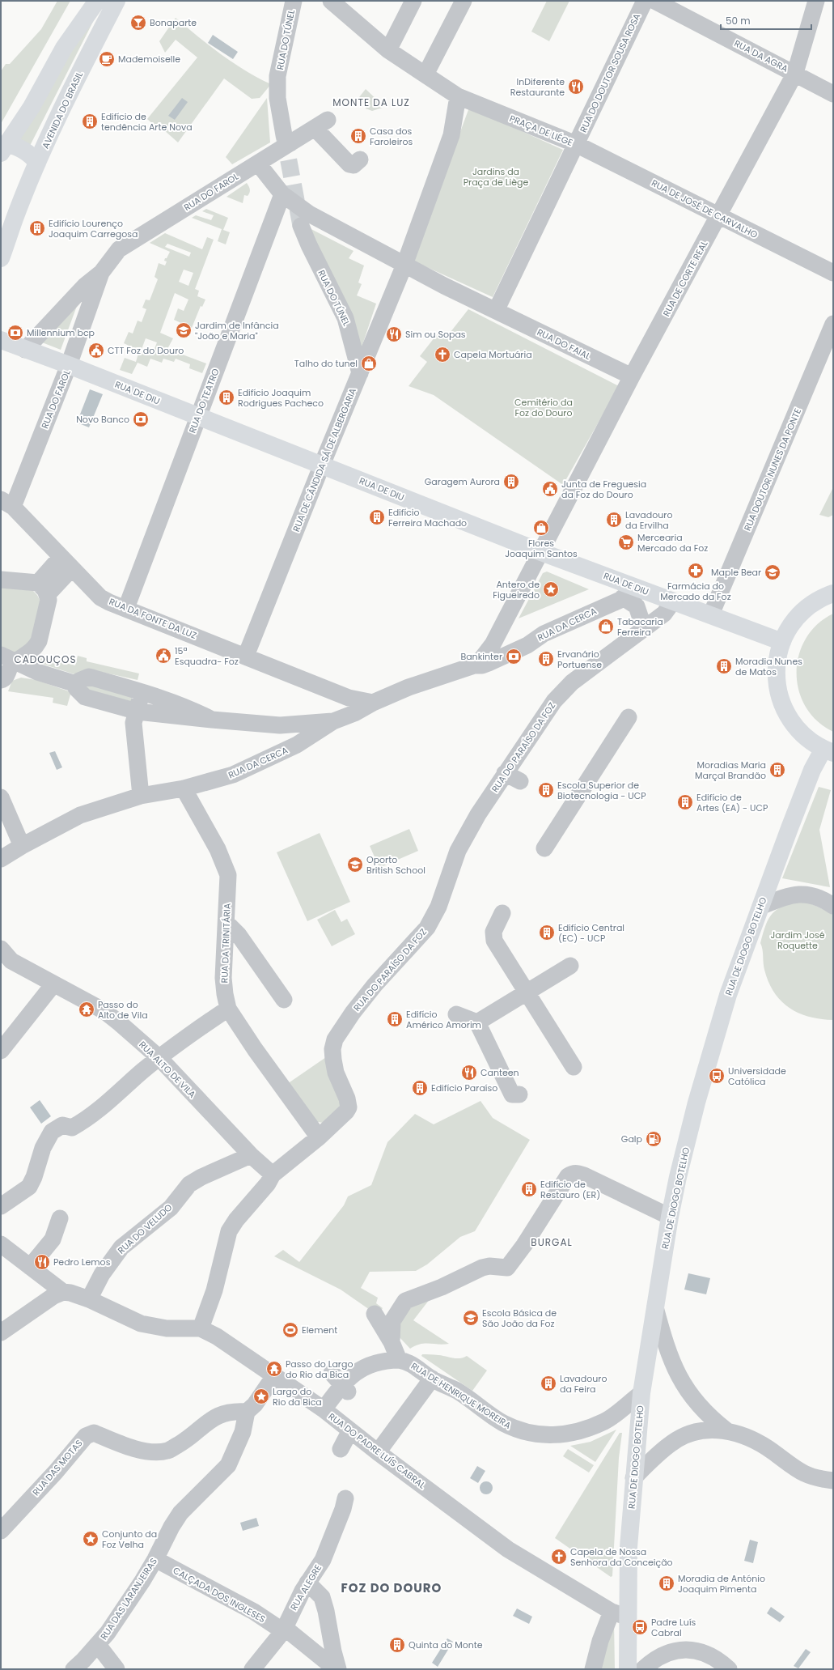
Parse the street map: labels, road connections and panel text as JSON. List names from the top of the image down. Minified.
{"streets":{"main road":["AVENIDA DO BRASIL","RUA DE DIU","RUA DE DIOGO BOTELHO"],"street":["RUA DO TÚNEL","RUA DA AGRA","RUA DO DOUTOR SOUSA ROSA","PRAÇA DE LIÉGE","RUA DO FAROL","RUA DE JOSÉ DE CARVALHO","RUA DE CORTE REAL","RUA DO FAIAL","RUA DO TEATRO","RUA DE CÂNDIDA SÁ DE ALBERGARIA","RUA DOUTOR NUNES DA PONTE","RUA DA FONTE DA LUZ","RUA DA CERCA","RUA DO PARAÍSO DA FOZ","RUA DA TRINITÁRIA","RUA ALTO DE VILA","RUA DO VELUDO","RUA DE HENRIQUE MOREIRA","RUA DO PADRE LUÍS CABRAL","RUA DAS MOTAS","RUA ALEGRE","CALÇADA DOS INGLESES","RUA DAS LARANJEIRAS"]},"crossings":[["RUA DO TÚNEL","RUA DE CÂNDIDA SÁ DE ALBERGARIA"],["RUA DA AGRA","RUA DE CORTE REAL"],["RUA DO DOUTOR SOUSA ROSA","PRAÇA DE LIÉGE"],["RUA DO DOUTOR SOUSA ROSA","RUA DE JOSÉ DE CARVALHO"],["PRAÇA DE LIÉGE","RUA DE JOSÉ DE CARVALHO"],["PRAÇA DE LIÉGE","RUA DO FAIAL"],["RUA DO FAROL","RUA DE DIU"],["RUA DO FAROL","RUA DA FONTE DA LUZ"],["RUA DE JOSÉ DE CARVALHO","RUA DE CORTE REAL"],["RUA DE CORTE REAL","RUA DO FAIAL"],["RUA DE CORTE REAL","RUA DE DIU"],["RUA DE CORTE REAL","RUA DA CERCA"],["RUA DE DIU","RUA DO TEATRO"],["RUA DE DIU","RUA DE CÂNDIDA SÁ DE ALBERGARIA"],["RUA DE DIU","RUA DOUTOR NUNES DA PONTE"],["RUA DE DIU","RUA DA CERCA"],["RUA DE DIU","RUA DO PARAÍSO DA FOZ"],["RUA DO TEATRO","RUA DA FONTE DA LUZ"],["RUA DE CÂNDIDA SÁ DE ALBERGARIA","RUA DA FONTE DA LUZ"],["RUA DA FONTE DA LUZ","RUA DA CERCA"],["RUA DA CERCA","RUA DA TRINITÁRIA"],["RUA DO PARAÍSO DA FOZ","RUA DA TRINITÁRIA"],["RUA DO PARAÍSO DA FOZ","RUA ALTO DE VILA"],["RUA DO PARAÍSO DA FOZ","RUA DO PADRE LUÍS CABRAL"],["RUA DE DIOGO BOTELHO","RUA DE HENRIQUE MOREIRA"],["RUA DE DIOGO BOTELHO","RUA DO PADRE LUÍS CABRAL"],["RUA ALTO DE VILA","RUA DO VELUDO"],["RUA DO VELUDO","RUA DO PADRE LUÍS CABRAL"],["RUA DAS MOTAS","RUA DAS LARANJEIRAS"],["RUA ALEGRE","CALÇADA DOS INGLESES"],["CALÇADA DOS INGLESES","RUA DAS LARANJEIRAS"]],"districts":["MONTE DA LUZ","CADOUÇOS","BURGAL","FOZ DO DOURO"],"parks":["Jardins da Praça de Liège","Cemitério da Foz do Douro","Jardim José Roquette"],"places":{"bar":["Bonaparte"],"cafe":["Mademoiselle"],"restaurant":["InDiferente Restaurante","Sim ou Sopas","Canteen","Pedro Lemos"],"building":["Edifício de tendência Arte Nova","Casa dos Faroleiros","Edifício Lourenço Joaquim Carregosa","Edifício Joaquim Rodrigues Pacheco","Garagem Aurora","Edifício Ferreira Machado","Lavadouro da Ervilha","Ervanário Portuense","Moradia Nunes de Matos","Moradias Maria Marçal Brandão","Escola Superior de Biotecnologia - UCP","Edifício de Artes (EA) - UCP","Edifício Central (EC) - UCP","Edifício Américo Amorim","Edifício Paraíso","Edifício de Restauro (ER)","Lavadouro da Feira","Moradia de António Joaquim Pimenta","Quinta do Monte"],"school or university":["Jardim de Infância \"João e Maria\"","Maple Bear","Oporto British School","Escola Básica de São João da Foz"],"bank":["Millennium bcp","Novo Banco","Bankinter"],"public building":["CTT Foz do Douro","Junta de Freguesia da Foz do Douro","15ª Esquadra- Foz"],"church":["Capela Mortuária","Capela de Nossa Senhora da Conceição"],"shop":["Talho do tunel","Flores Joaquim Santos","Tabacaria Ferreira"],"supermarket":["Mercearia Mercado da Foz"],"pharmacy":["Farmácia do Mercado da Foz"],"place":["Antero de Figueiredo","Largo do Rio da Bica","Conjunto da Foz Velha"],"temple":["Passo do Alto de Vila","Passo do Largo do Rio da Bica"],"bus stop":["Universidade Católica","Padre Luís Cabral"],"fuel station":["Galp"],"sports":["Element"]},"scale_bar":"50 m"}
